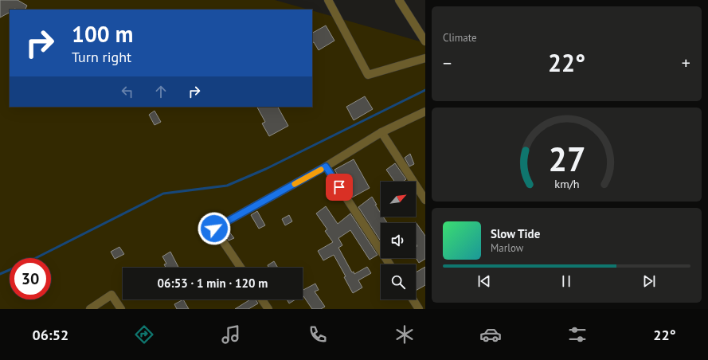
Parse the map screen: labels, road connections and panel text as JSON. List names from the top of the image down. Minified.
{"north":"top right","page":{"tile":"Climate","turn":["100 m","Turn right"],"heat":["−","22°","+"],"song":["Slow Tide","Marlow"],"limit":"30","trip":"06:53 · 1 min · 120 m","tabs":["06:52","22°"],"gauge":["27","km/h"]}}
